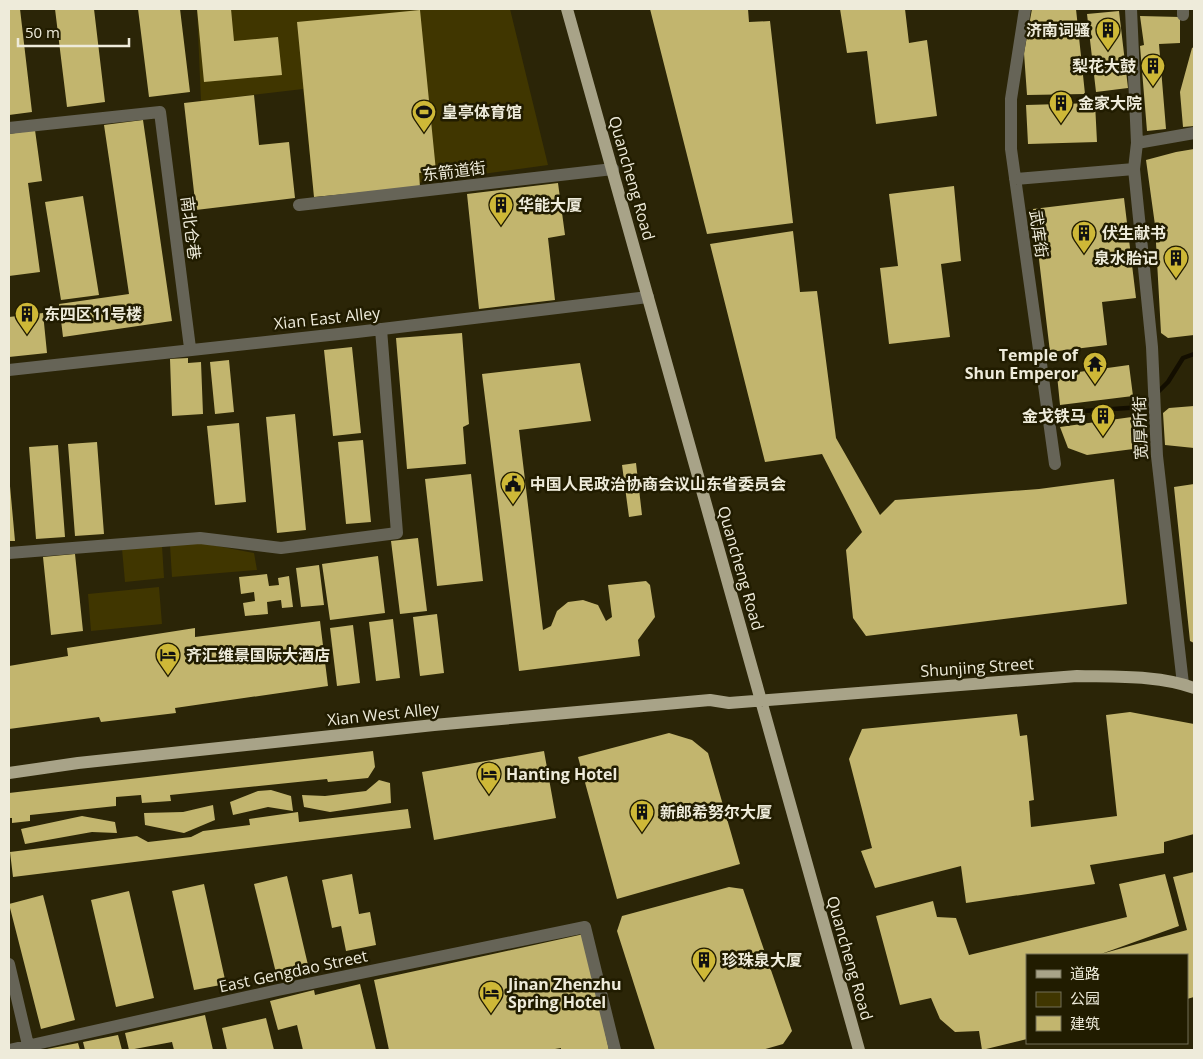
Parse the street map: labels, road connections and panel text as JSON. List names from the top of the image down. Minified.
{"streets":{"main road":["Quancheng Road","Shunjing Street","Xian West Alley"],"street":["东箭道街","南北仓巷","武库街","Xian East Alley","宽厚所街","East Gengdao Street"]},"crossings":[["东箭道街","Quancheng Road"],["Quancheng Road","Xian East Alley"],["Quancheng Road","Shunjing Street"],["Quancheng Road","Xian West Alley"],["南北仓巷","Xian East Alley"],["宽厚所街","Shunjing Street"],["Shunjing Street","Xian West Alley"]],"places":{"building":["济南词骚","梨花大鼓","金家大院","华能大厦","伏生献书","泉水胎记","东四区11号楼","金戈铁马","新郎希努尔大厦","珍珠泉大厦"],"sports":["皇亭体育馆"],"temple":["Temple of Shun Emperor"],"public building":["中国人民政治协商会议山东省委员会"],"hotel":["齐汇维景国际大酒店","Hanting Hotel","Jinan Zhenzhu Spring Hotel"]},"legend":["道路","公园","建筑"],"scale_bar":"50 m"}
